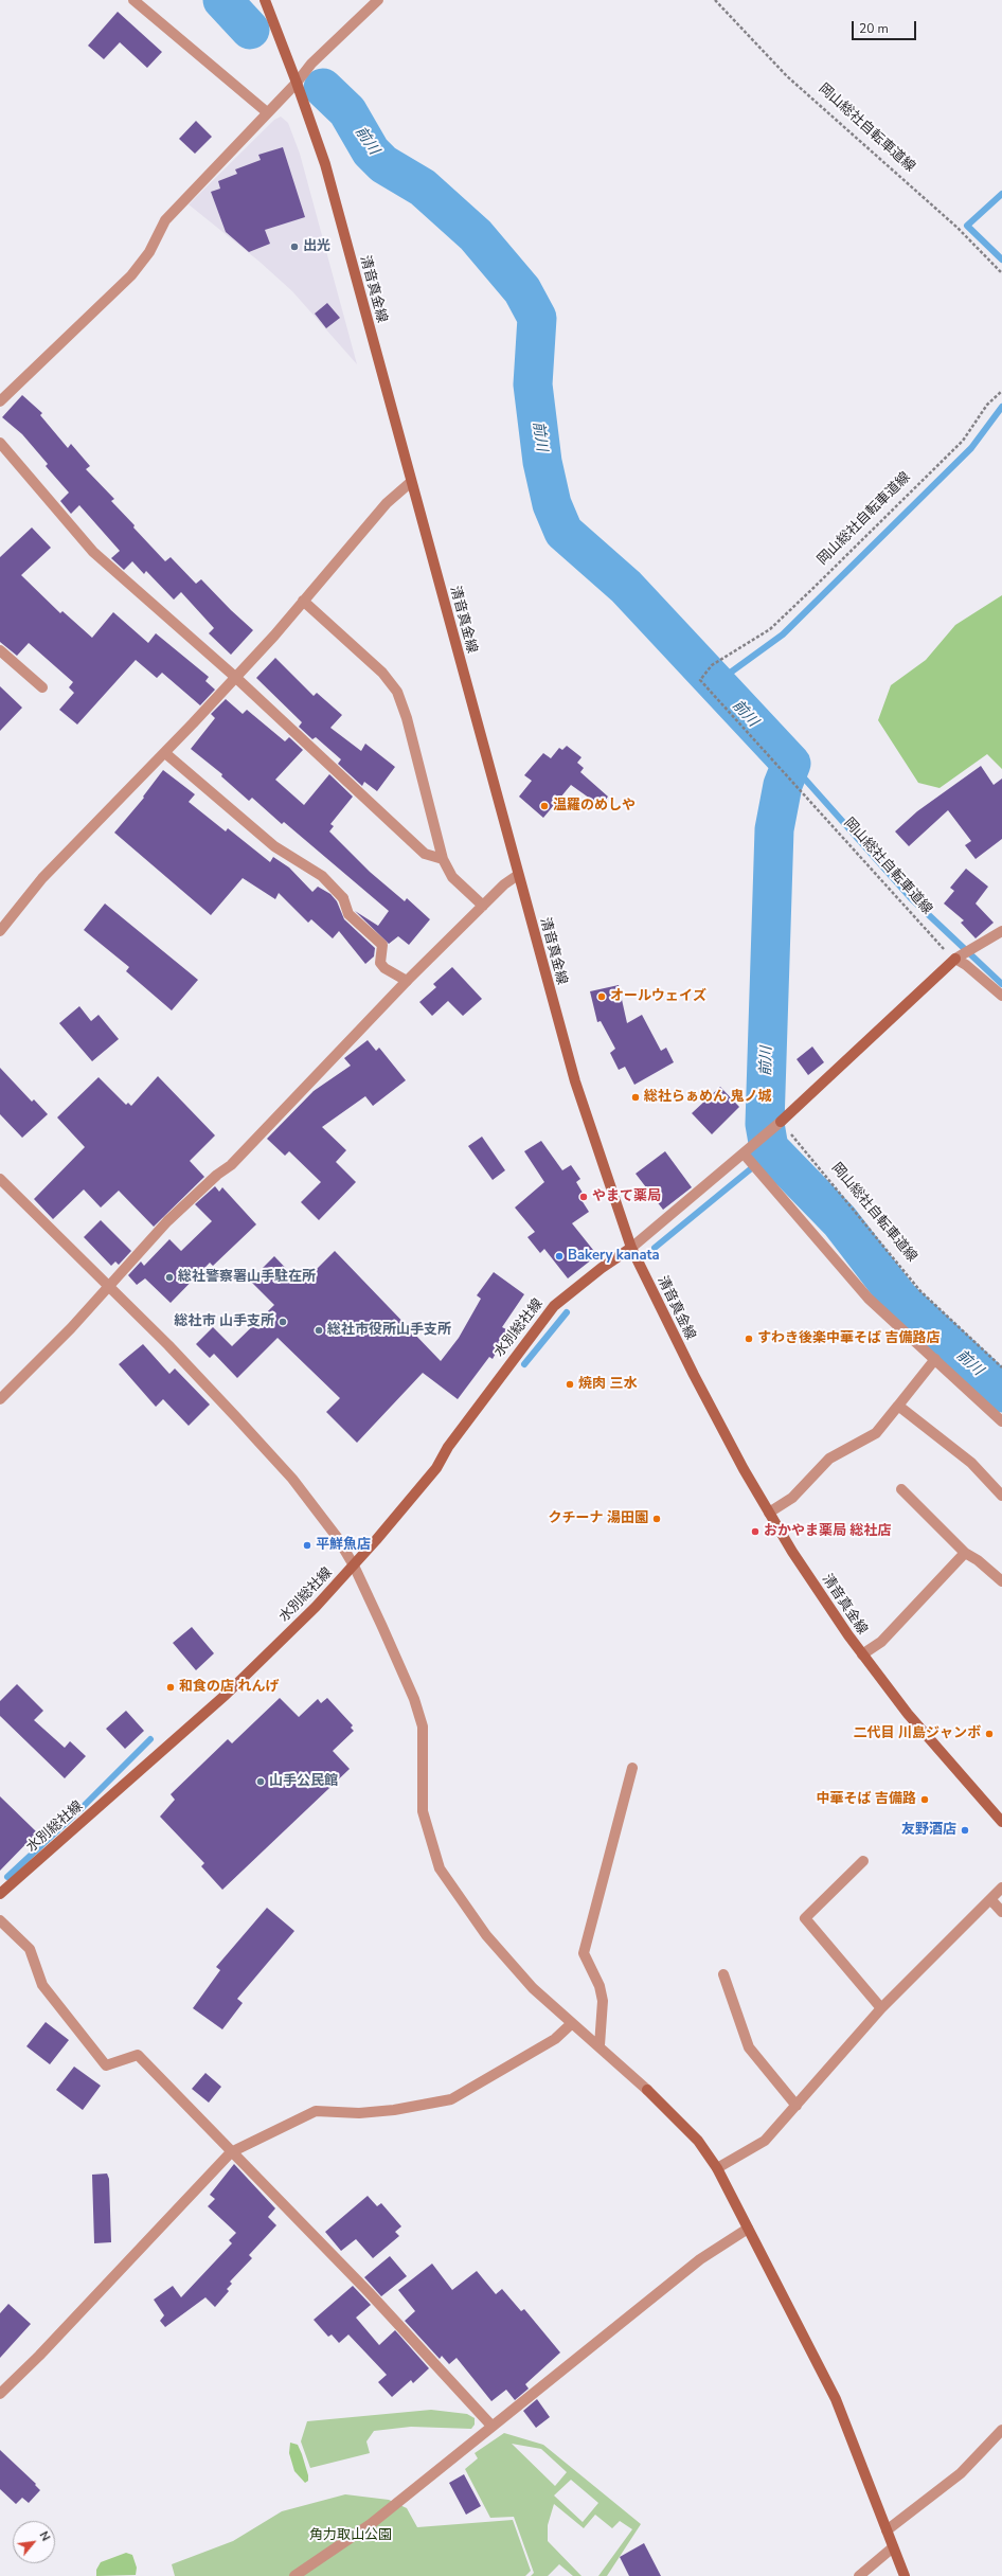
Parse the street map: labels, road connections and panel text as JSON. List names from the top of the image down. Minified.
{"streets":{"main road":["清音真金線","水別総社線"],"path":["岡山総社自転車道線"]},"crossings":[["清音真金線","水別総社線"]],"water":["前川"],"parks":["角力取山公園"],"places":["出光","温羅のめしや","オールウェイズ","総社らぁめん 鬼ノ城","やまて薬局","Bakery kanata","総社警察署山手駐在所","総社市 山手支所","総社市役所山手支所","すわき後楽中華そば 吉備路店","焼肉 三水","クチーナ 湯田園","おかやま薬局 総社店","平鮮魚店","和食の店 れんげ","二代目 川島ジャンボ","山手公民館","中華そば 吉備路","友野酒店"],"scale_bar":"20 m","north":"top right"}
